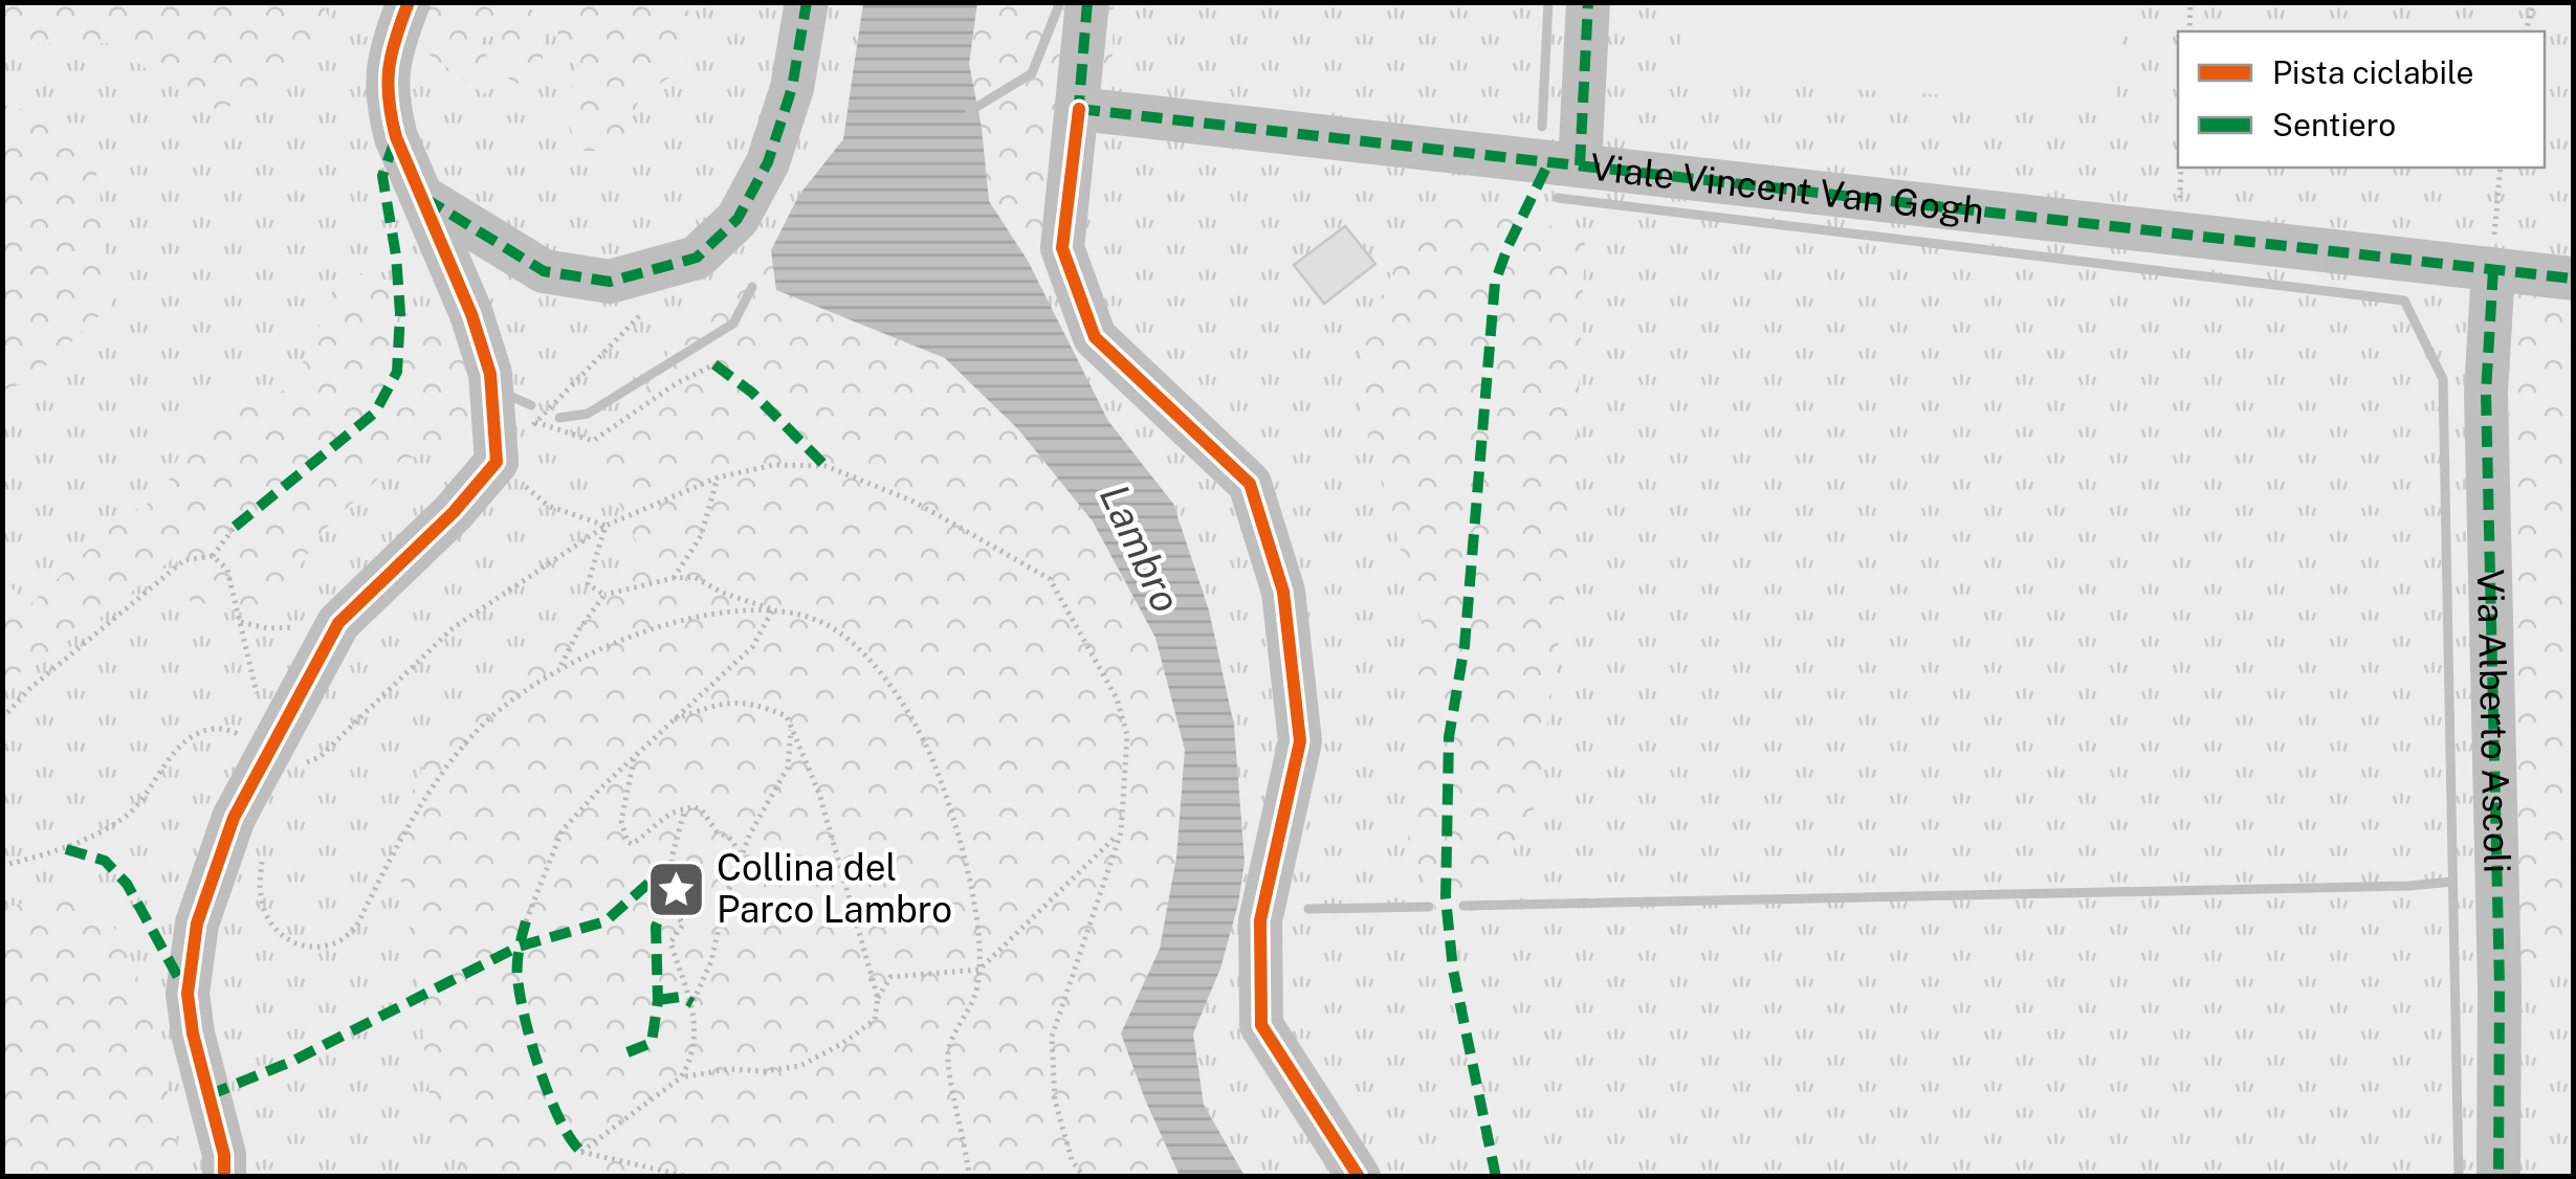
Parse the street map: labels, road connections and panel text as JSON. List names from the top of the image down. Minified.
{"streets":{"street":["Viale Vincent Van Gogh","Via Alberto Ascoli"]},"crossings":[["Viale Vincent Van Gogh","Via Alberto Ascoli"]],"water":["Lambro"],"places":{"place":["Collina del Parco Lambro"]},"legend":["Pista ciclabile","Sentiero"]}
